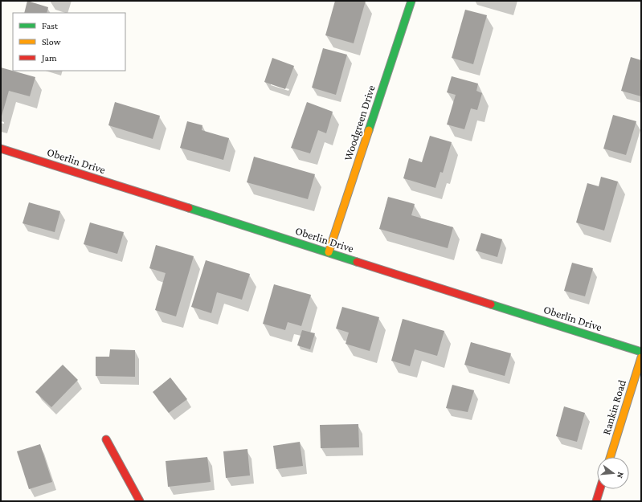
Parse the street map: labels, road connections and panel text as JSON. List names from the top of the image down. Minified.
{"streets":{"street":["Woodgreen Drive","Oberlin Drive","Rankin Road"]},"crossings":[["Woodgreen Drive","Oberlin Drive"]],"legend":["Fast","Slow","Jam"],"north":"right"}
